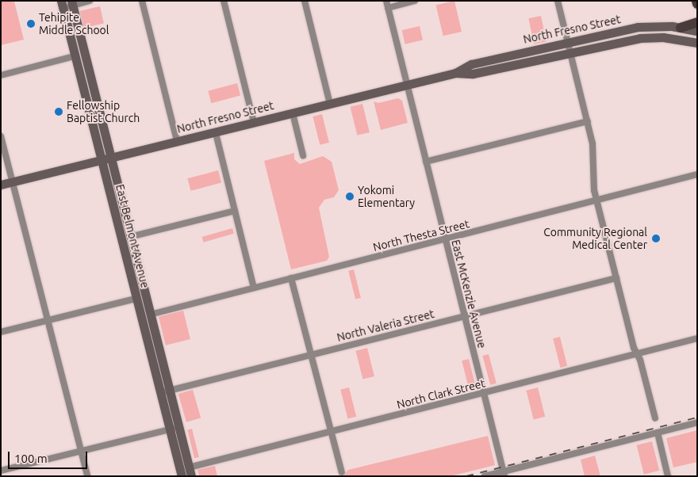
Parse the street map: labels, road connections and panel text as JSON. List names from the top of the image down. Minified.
{"streets":{"main road":["North Fresno Street","East Belmont Avenue"],"street":["North Thesta Street","East McKenzie Avenue","North Valeria Street","North Clark Street"]},"crossings":[["North Fresno Street","East Belmont Avenue"],["North Fresno Street","East McKenzie Avenue"],["North Thesta Street","East Belmont Avenue"],["North Thesta Street","East McKenzie Avenue"],["East Belmont Avenue","North Valeria Street"],["East Belmont Avenue","North Clark Street"],["East McKenzie Avenue","North Valeria Street"],["East McKenzie Avenue","North Clark Street"]],"places":["Tehipite Middle School","Fellowship Baptist Church","Yokomi Elementary","Community Regional Medical Center"],"scale_bar":"100 m"}
